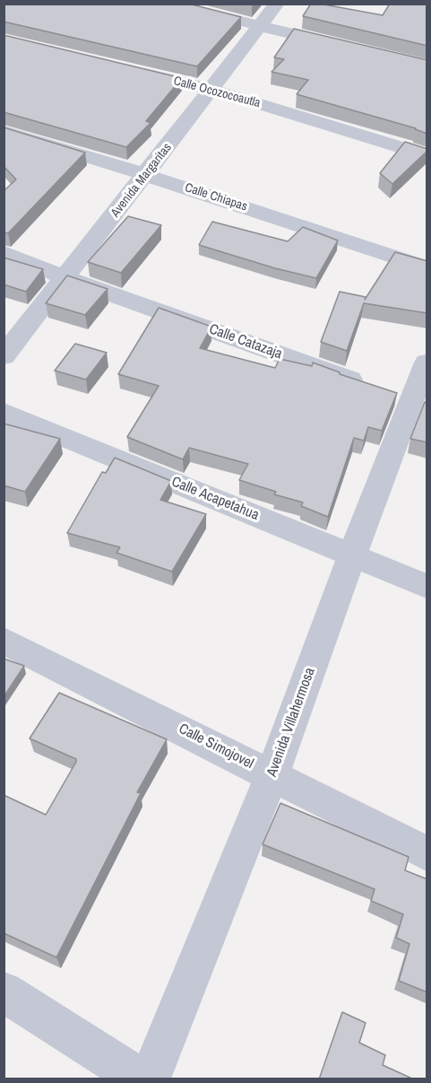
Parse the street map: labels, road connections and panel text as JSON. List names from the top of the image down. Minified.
{"streets":{"street":["Calle Ocozocoautla","Avenida Margaritas","Calle Chiapas","Calle Catazaja","Calle Acapetahua","Avenida Villahermosa","Calle Simojovel"]},"crossings":[["Calle Ocozocoautla","Avenida Margaritas"],["Avenida Margaritas","Calle Chiapas"],["Avenida Margaritas","Calle Catazaja"],["Calle Catazaja","Avenida Villahermosa"],["Calle Acapetahua","Avenida Villahermosa"],["Avenida Villahermosa","Calle Simojovel"]]}
